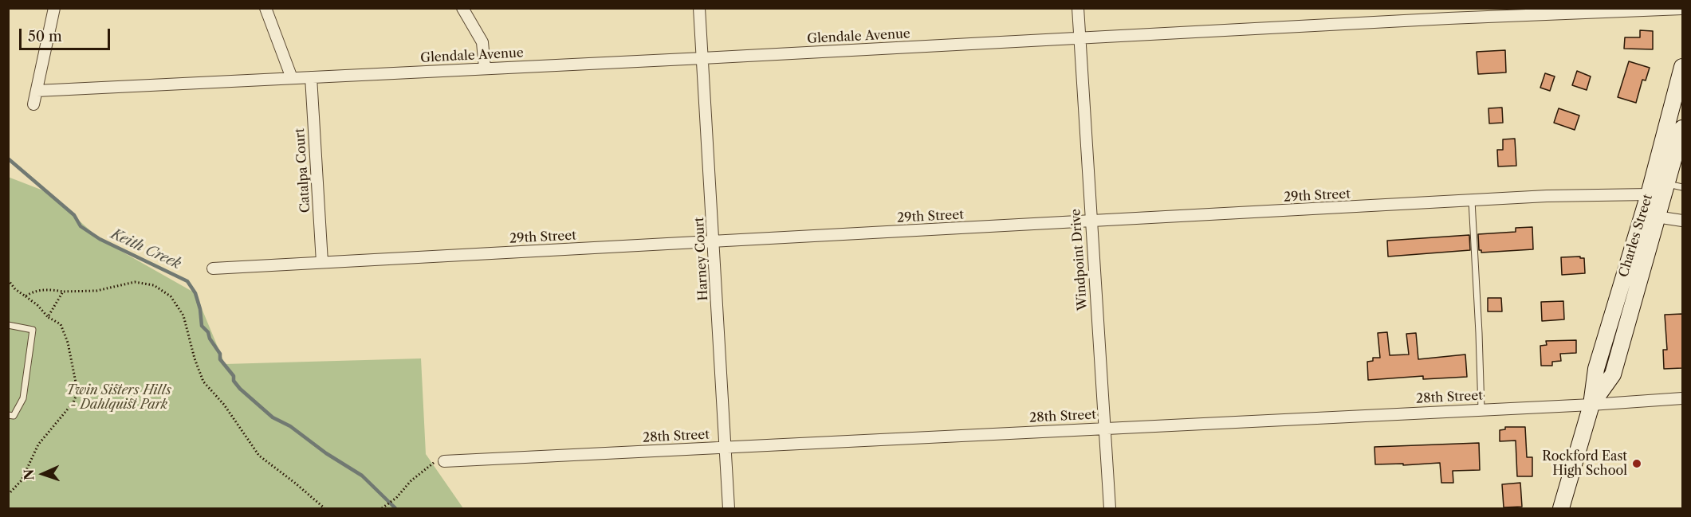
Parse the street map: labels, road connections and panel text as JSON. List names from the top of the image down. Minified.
{"streets":{"main road":["Charles Street"],"street":["Glendale Avenue","Catalpa Court","29th Street","Harney Court","Windpoint Drive","28th Street"]},"crossings":[["Glendale Avenue","Catalpa Court"],["Glendale Avenue","Harney Court"],["Glendale Avenue","Windpoint Drive"],["Catalpa Court","29th Street"],["29th Street","Charles Street"],["29th Street","Harney Court"],["29th Street","Windpoint Drive"],["Charles Street","28th Street"],["Harney Court","28th Street"],["Windpoint Drive","28th Street"]],"water":["Keith Creek"],"parks":["Twin Sisters Hills - Dahlquist Park"],"places":["Rockford East High School"],"scale_bar":"50 m","north":"left"}
